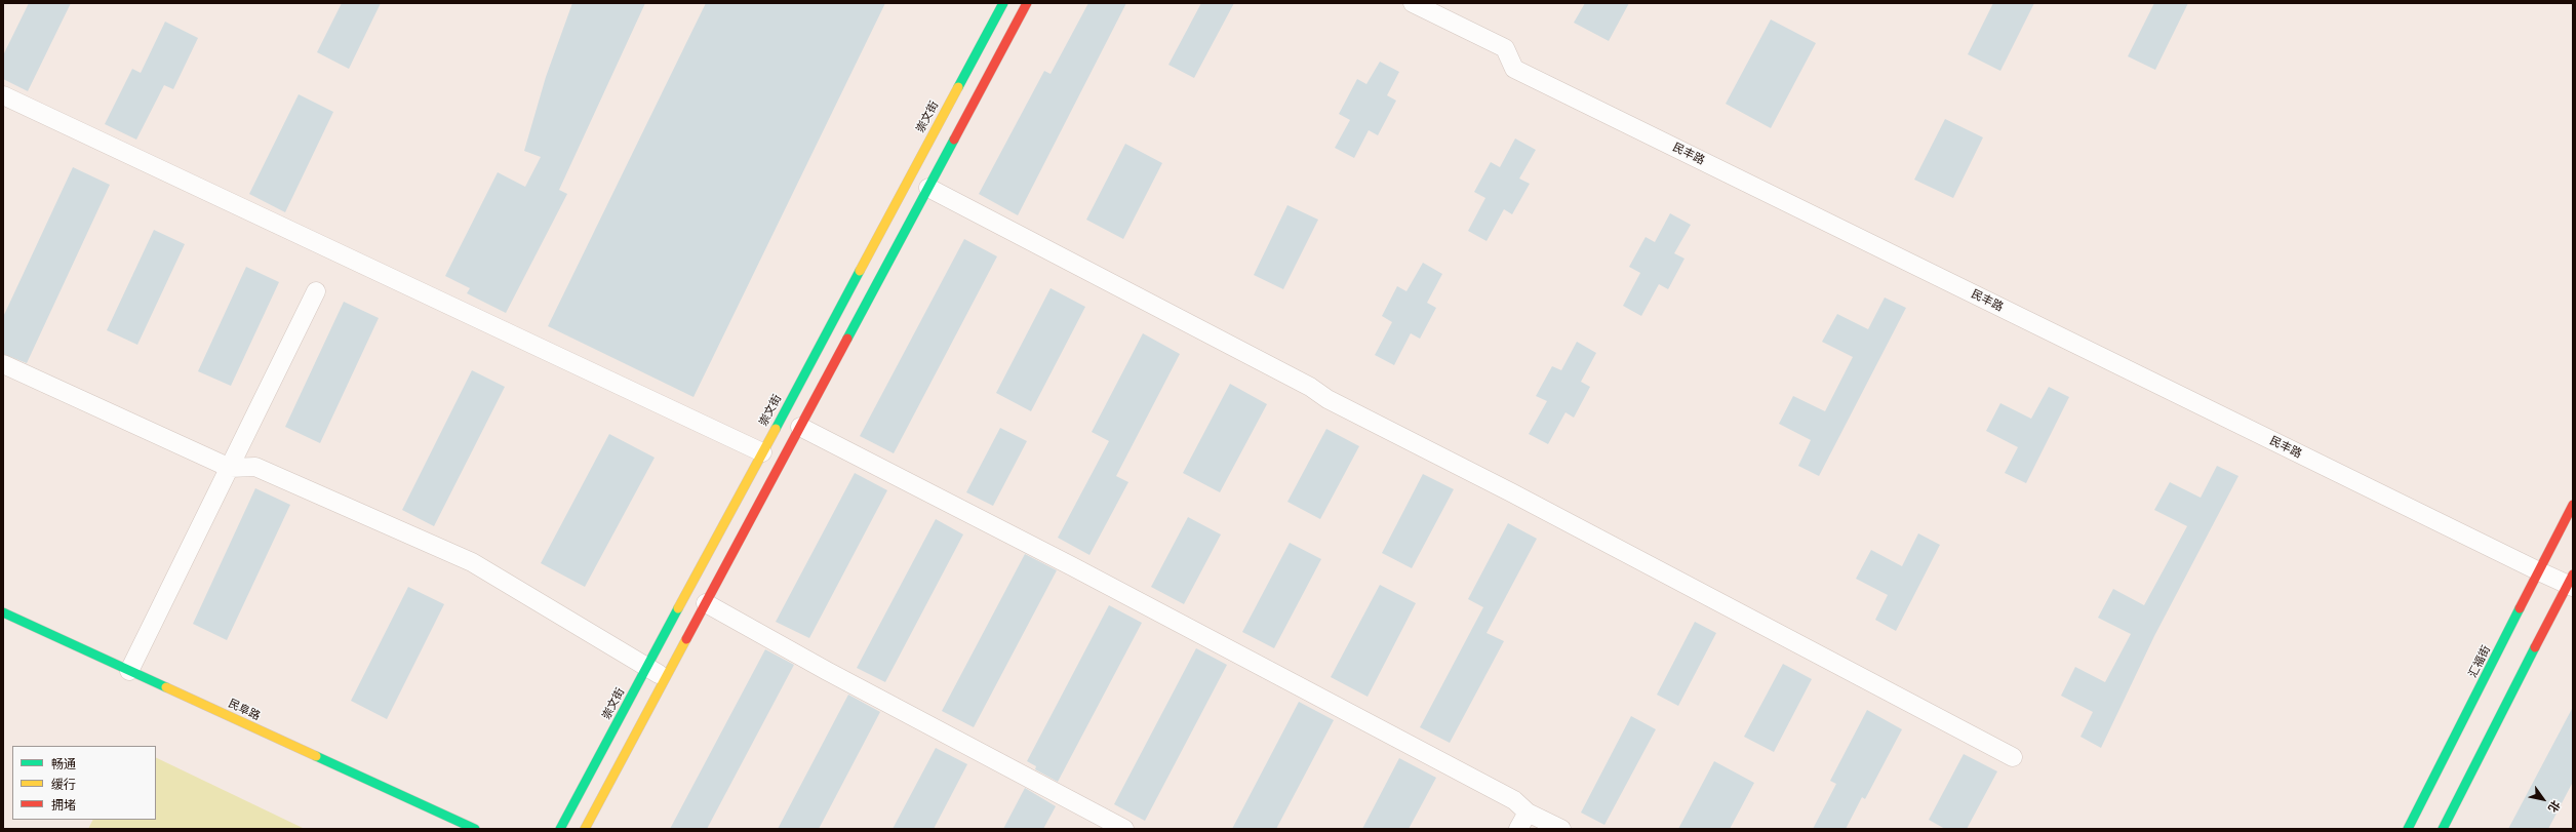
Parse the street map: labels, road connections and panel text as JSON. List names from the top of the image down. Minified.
{"streets":{"street":["崇文街","民丰路","汇福街","民阜路"]},"crossings":[["民丰路","汇福街"]],"legend":["畅通","缓行","拥堵"],"north":"bottom right"}
